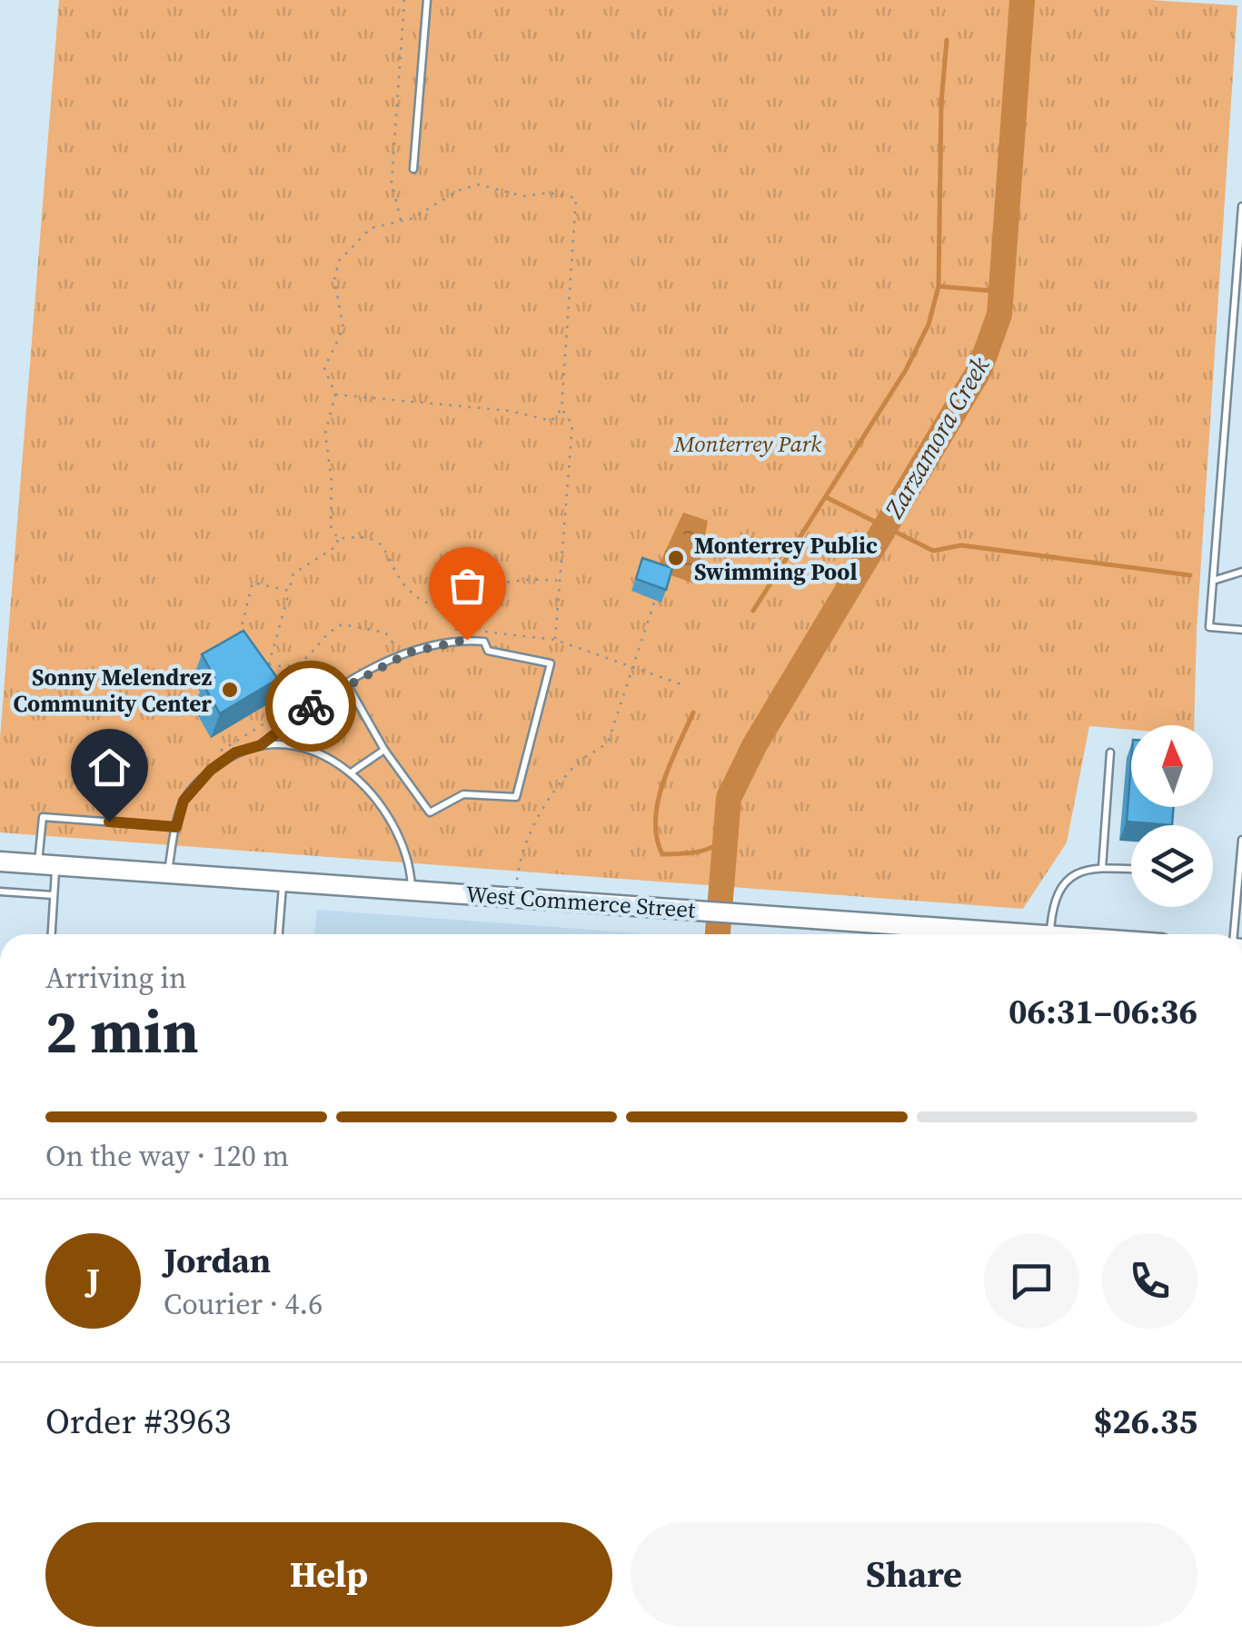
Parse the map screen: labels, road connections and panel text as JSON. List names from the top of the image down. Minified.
{"streets":{"main road":["West Commerce Street"]},"water":["Zarzamora Creek"],"parks":["Monterrey Park"],"places":["Monterrey Public Swimming Pool","Sonny Melendrez Community Center"],"north":"top","page":{"heading":["2 min","Arriving in","06:31–06:36"],"panel":["Jordan","Courier · 4.6","Order #3963","$26.35"],"bar":"On the way · 120 m","round":"J","buttons":["Help","Share"]}}
